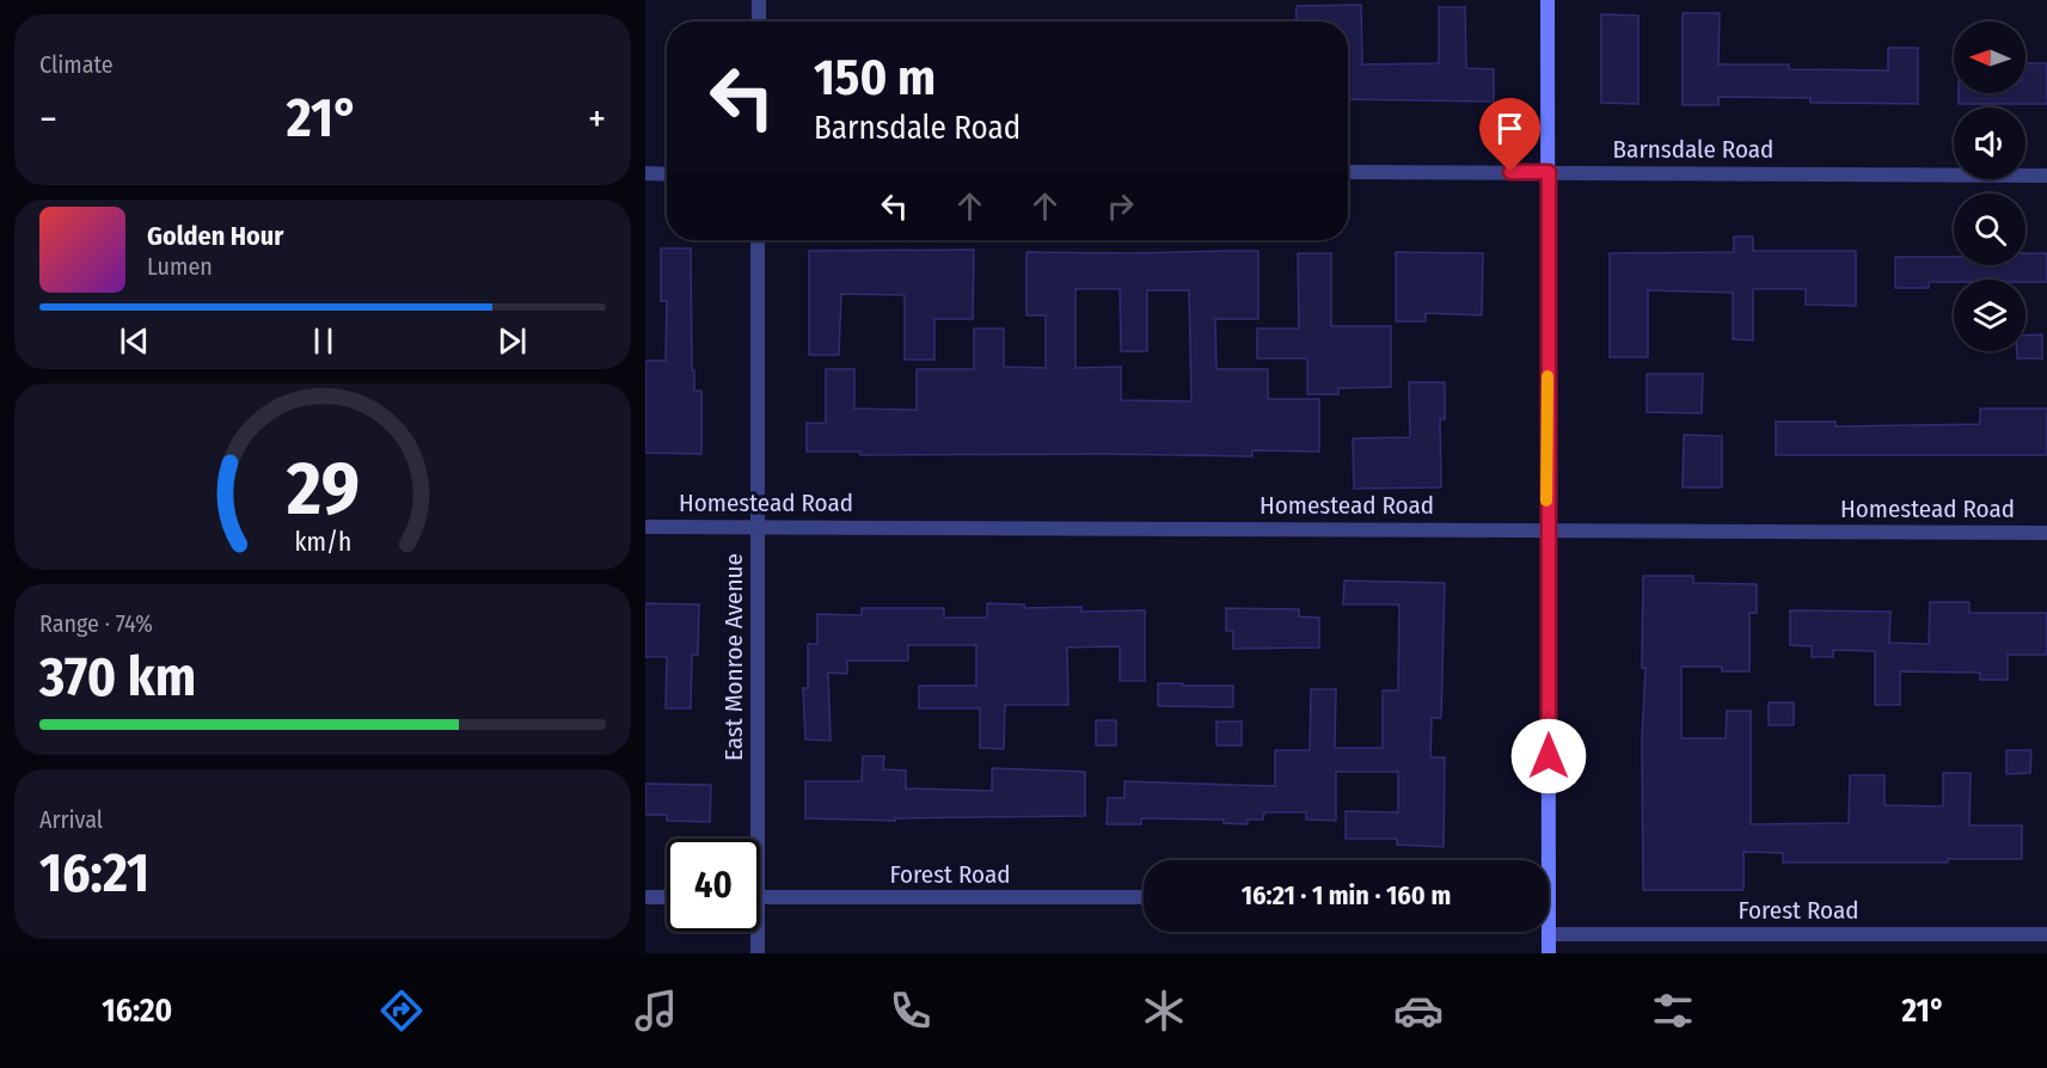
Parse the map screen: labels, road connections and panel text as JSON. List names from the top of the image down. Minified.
{"streets":{"street":["Barnsdale Road","Homestead Road","East Monroe Avenue","Forest Road"]},"crossings":[["Homestead Road","East Monroe Avenue"]],"north":"left","page":{"tile":["Climate",["Range · 74%","370 km"],["Arrival","16:21"]],"turn":["150 m","Barnsdale Road"],"heat":["−","21°","+"],"song":["Golden Hour","Lumen"],"limit":"40","trip":"16:21 · 1 min · 160 m","tabs":["16:20","21°"],"gauge":["29","km/h"]}}
